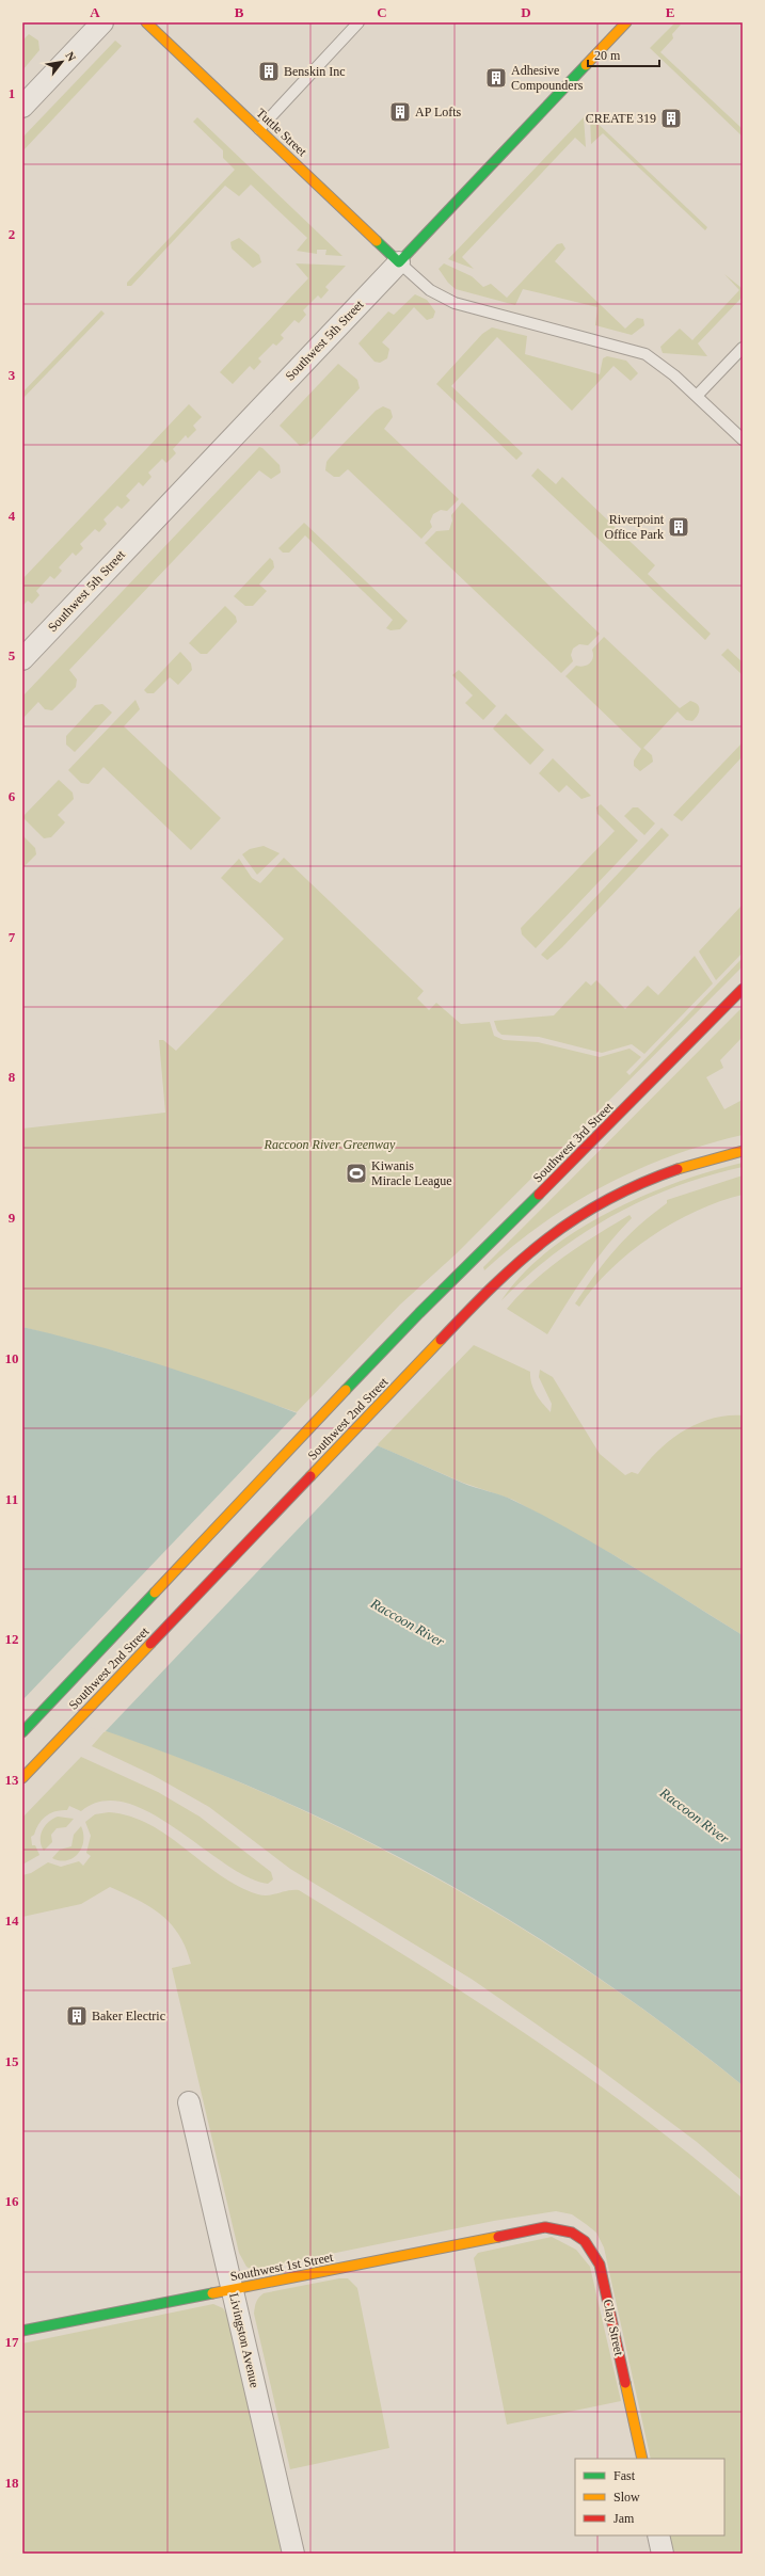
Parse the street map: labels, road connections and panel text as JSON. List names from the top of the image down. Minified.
{"streets":{"main road":["Tuttle Street","Southwest 5th Street","Southwest 3rd Street","Southwest 2nd Street","Southwest 1st Street","Clay Street"],"street":["Livingston Avenue"]},"crossings":[["Tuttle Street","Southwest 5th Street"],["Southwest 3rd Street","Southwest 2nd Street"],["Southwest 1st Street","Clay Street"],["Southwest 1st Street","Livingston Avenue"]],"water":["Raccoon River"],"parks":["Raccoon River Greenway"],"places":{"building":["Benskin Inc","Adhesive Compounders","AP Lofts","CREATE 319","Riverpoint Office Park","Baker Electric"],"sports":["Kiwanis Miracle League"]},"legend":["Fast","Slow","Jam"],"scale_bar":"20 m","north":"top right","grid":{"columns":["A","B","C","D","E"],"rows":["1","2","3","4","5","6","7","8","9","10","11","12","13","14","15","16","17","18"]}}
